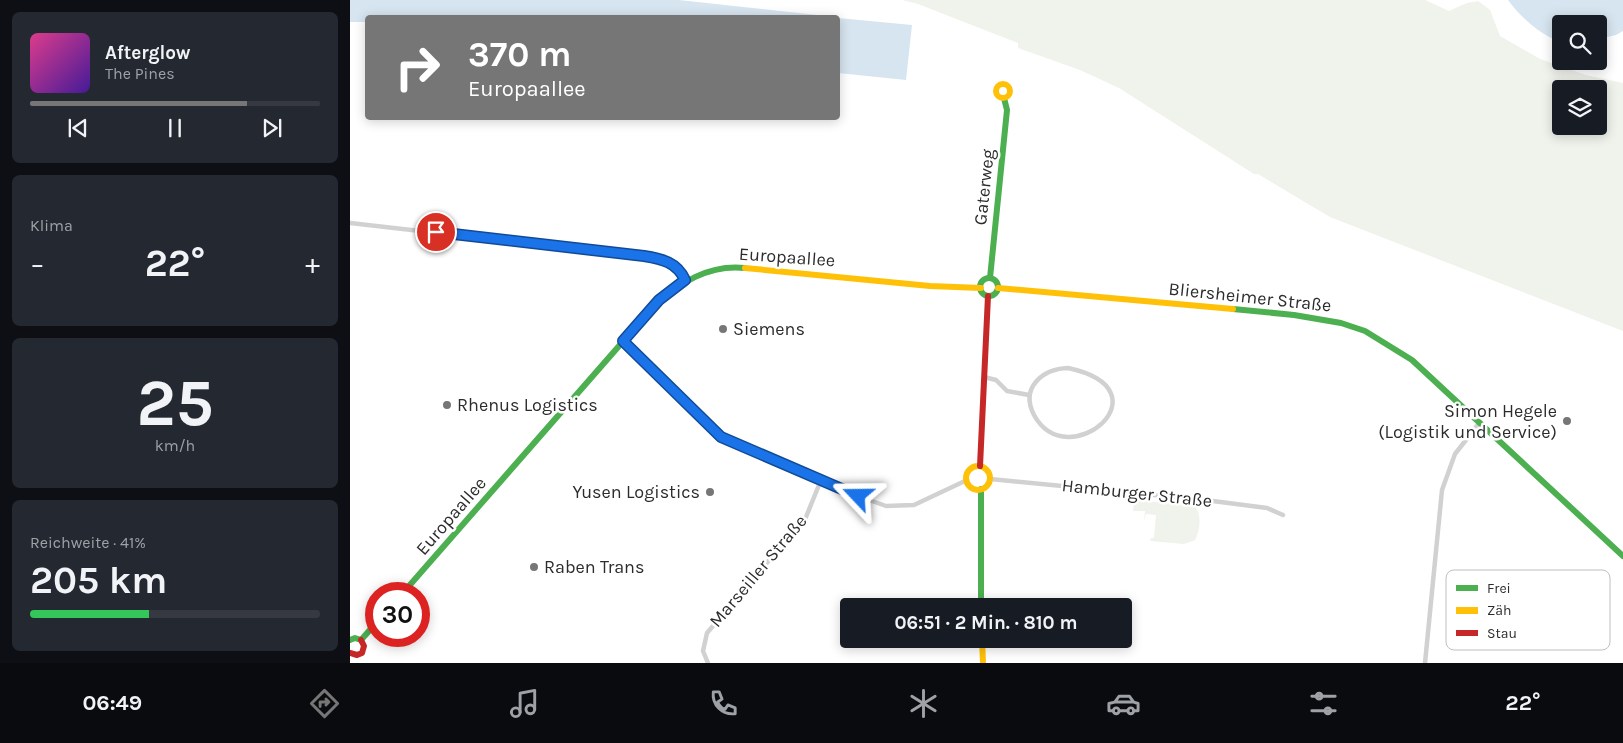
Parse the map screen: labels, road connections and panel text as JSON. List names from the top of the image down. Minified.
{"streets":{"main road":["Gaterweg","Europaallee","Bliersheimer Straße"],"street":["Hamburger Straße","Marseiller Straße"]},"crossings":[["Gaterweg","Europaallee"],["Gaterweg","Bliersheimer Straße"],["Europaallee","Bliersheimer Straße"]],"places":["Siemens","Rhenus Logistics","Simon Hegele (Logistik und Service)","Yusen Logistics","Raben Trans"],"legend":["Frei","Zäh","Stau"],"page":{"turn":["370 m","Europaallee"],"song":["Afterglow","The Pines"],"tile":["Klima",["25","km/h"],["Reichweite · 41%","205 km"]],"heat":["−","22°","+"],"limit":"30","trip":"06:51 · 2 Min. · 810 m","tabs":["06:49","22°"]}}
